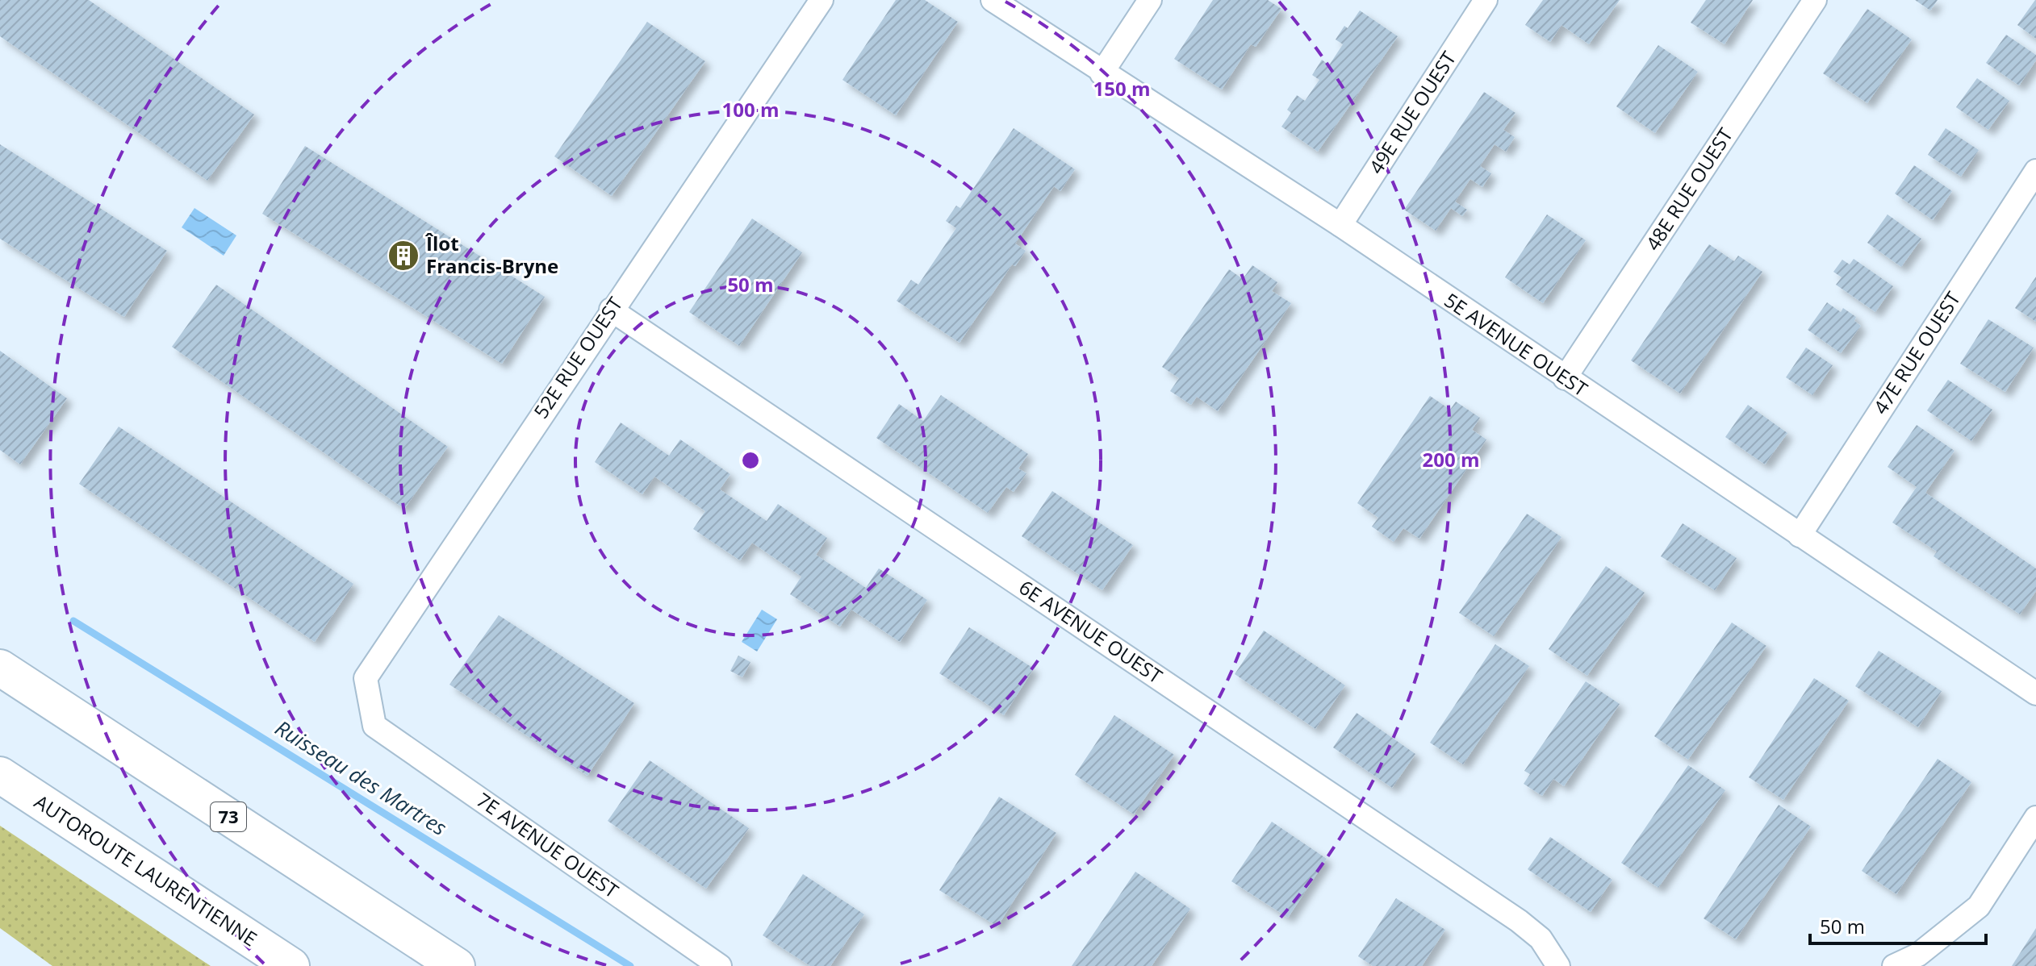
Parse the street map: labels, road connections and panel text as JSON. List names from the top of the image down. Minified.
{"streets":{"highway":["73","AUTOROUTE LAURENTIENNE"],"street":["49E RUE OUEST","48E RUE OUEST","5E AVENUE OUEST","47E RUE OUEST","52E RUE OUEST","6E AVENUE OUEST","7E AVENUE OUEST"]},"crossings":[["49E RUE OUEST","5E AVENUE OUEST"],["48E RUE OUEST","5E AVENUE OUEST"],["5E AVENUE OUEST","47E RUE OUEST"],["52E RUE OUEST","6E AVENUE OUEST"],["52E RUE OUEST","7E AVENUE OUEST"]],"water":["Ruisseau des Martres"],"places":{"building":["Îlot Francis-Bryne"]},"scale_bar":"50 m","rings":["150 m","100 m","50 m","200 m"]}
